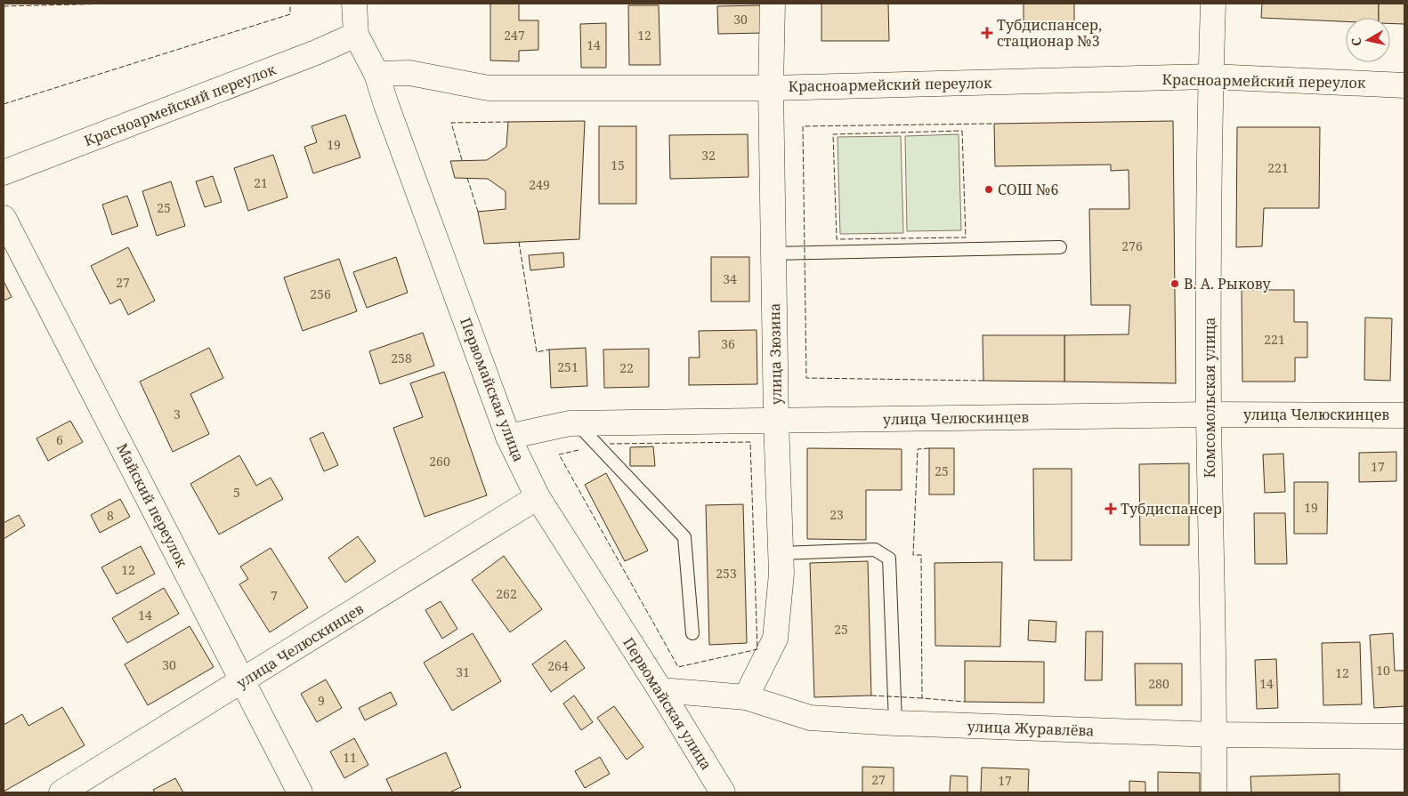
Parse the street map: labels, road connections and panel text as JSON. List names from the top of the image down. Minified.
{"streets":{"street":["Красноармейский переулок","улица Зюзина","Первомайская улица","Комсомольская улица","улица Челюскинцев","Майский переулок","улица Журавлёва"]},"crossings":[["Красноармейский переулок","улица Зюзина"],["Красноармейский переулок","Первомайская улица"],["Красноармейский переулок","Комсомольская улица"],["улица Зюзина","улица Челюскинцев"],["улица Зюзина","улица Журавлёва"],["Первомайская улица","улица Челюскинцев"],["Первомайская улица","улица Журавлёва"],["Комсомольская улица","улица Челюскинцев"],["Комсомольская улица","улица Журавлёва"],["улица Челюскинцев","Майский переулок"]],"places":{"health":["Тубдиспансер, стационар №3","Тубдиспансер"],"other":["СОШ №6","В. А. Рыкову"]},"house_numbers":["30","247","12","14","19","32","15","221","21","249","25","276","34","27","256","221","36","258","251","22","3","6","260","17","25","5","19","23","8","12","253","262","7","14","25","30","264","10","31","12","280","14","9","11","27","17"],"north":"left"}
